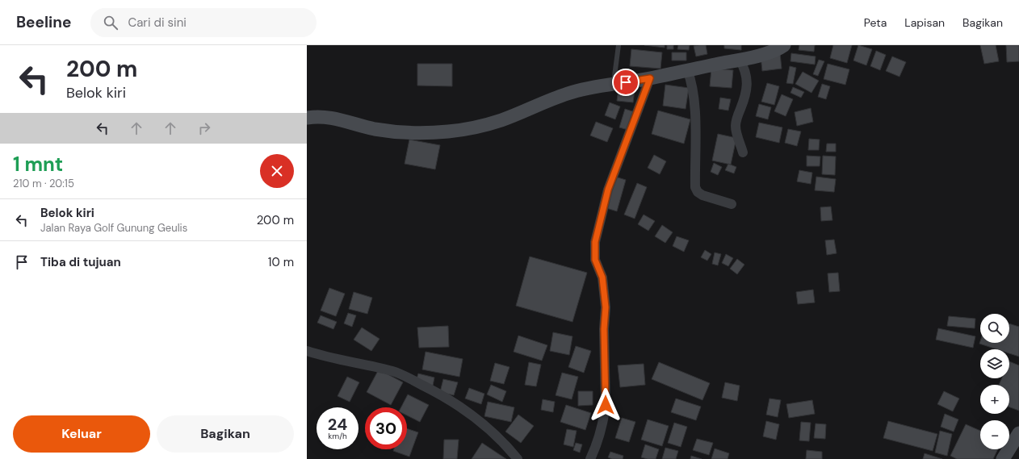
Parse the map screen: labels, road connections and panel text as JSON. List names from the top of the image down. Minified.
{"page":{"header":"Beeline","search":"Cari di sini","nav":["Peta","Lapisan","Bagikan"],"turn":["200 m","Belok kiri"],"heading":["1 mnt","210 m · 20:15"],"list":[{"name":"Belok kiri","note":"Jalan Raya Golf Gunung Geulis","value":"200 m"},{"name":"Tiba di tujuan","value":"10 m"}],"map_buttons":["+","−"],"speed":"24 km/h","limit":"30","buttons":["Keluar","Bagikan"]}}
